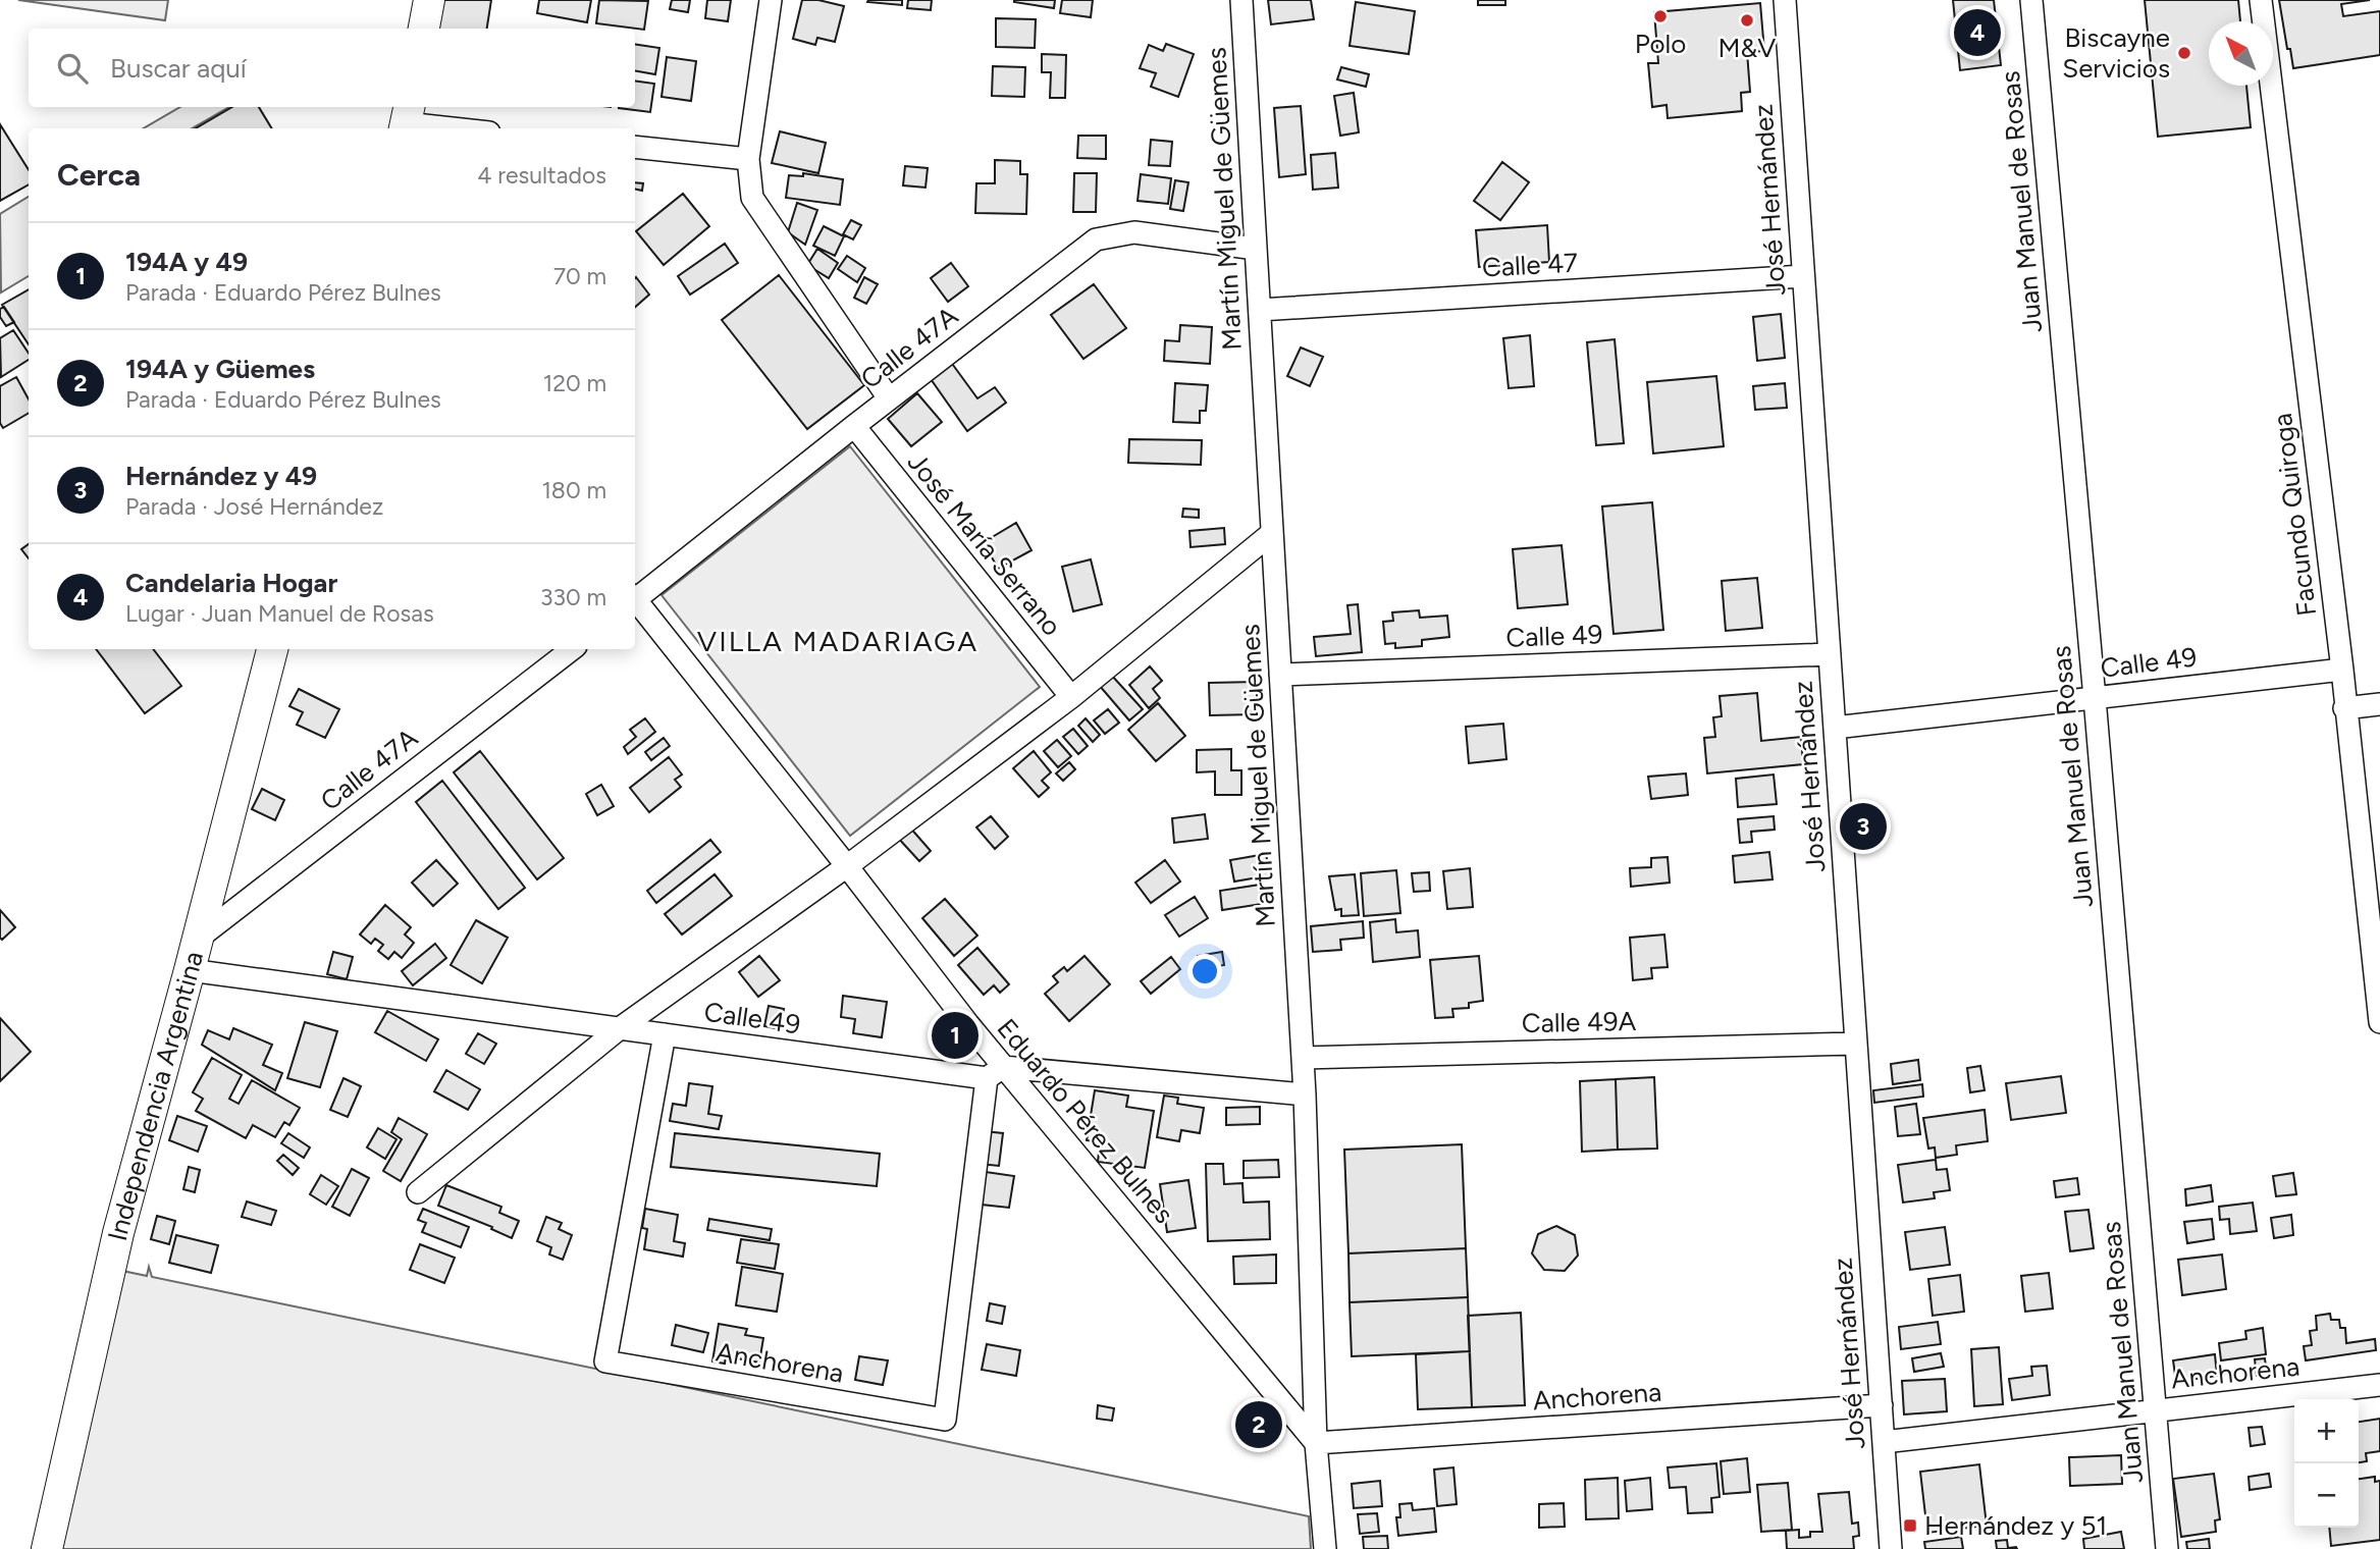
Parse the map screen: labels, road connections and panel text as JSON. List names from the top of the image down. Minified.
{"streets":{"main road":["Independencia Argentina"],"street":["Martín Miguel de Güemes","José Hernández","Juan Manuel de Rosas","Calle 47","Calle 47A","Facundo Quiroga","José María Serrano","Calle 49","Calle 49A","Eduardo Pérez Bulnes","Anchorena"]},"crossings":[["Martín Miguel de Güemes","Calle 47"],["Martín Miguel de Güemes","Calle 47A"],["Martín Miguel de Güemes","Calle 49"],["Martín Miguel de Güemes","Calle 49A"],["Martín Miguel de Güemes","Eduardo Pérez Bulnes"],["Martín Miguel de Güemes","Anchorena"],["José Hernández","Calle 47"],["José Hernández","Calle 49"],["José Hernández","Calle 49A"],["José Hernández","Anchorena"],["Juan Manuel de Rosas","Calle 49"],["Juan Manuel de Rosas","Anchorena"],["Calle 47A","José María Serrano"],["Calle 47A","Independencia Argentina"],["Facundo Quiroga","Calle 49"],["Calle 49","Independencia Argentina"],["Calle 49","Eduardo Pérez Bulnes"],["Calle 49","Anchorena"],["Eduardo Pérez Bulnes","Anchorena"]],"districts":["VILLA MADARIAGA"],"places":{"other":["Polo","M&V","Biscayne Servicios"],"transit":["Hernández y 51"]},"north":"top left","page":{"pins":["4","3","1","2"],"search":"Buscar aquí","heading":["Cerca","4 resultados"],"list":[{"mark":"1","name":"194A y 49","note":"Parada · Eduardo Pérez Bulnes","value":"70 m"},{"mark":"2","name":"194A y Güemes","note":"Parada · Eduardo Pérez Bulnes","value":"120 m"},{"mark":"3","name":"Hernández y 49","note":"Parada · José Hernández","value":"180 m"},{"mark":"4","name":"Candelaria Hogar","note":"Lugar · Juan Manuel de Rosas","value":"330 m"}],"map_buttons":["+","−"]}}
